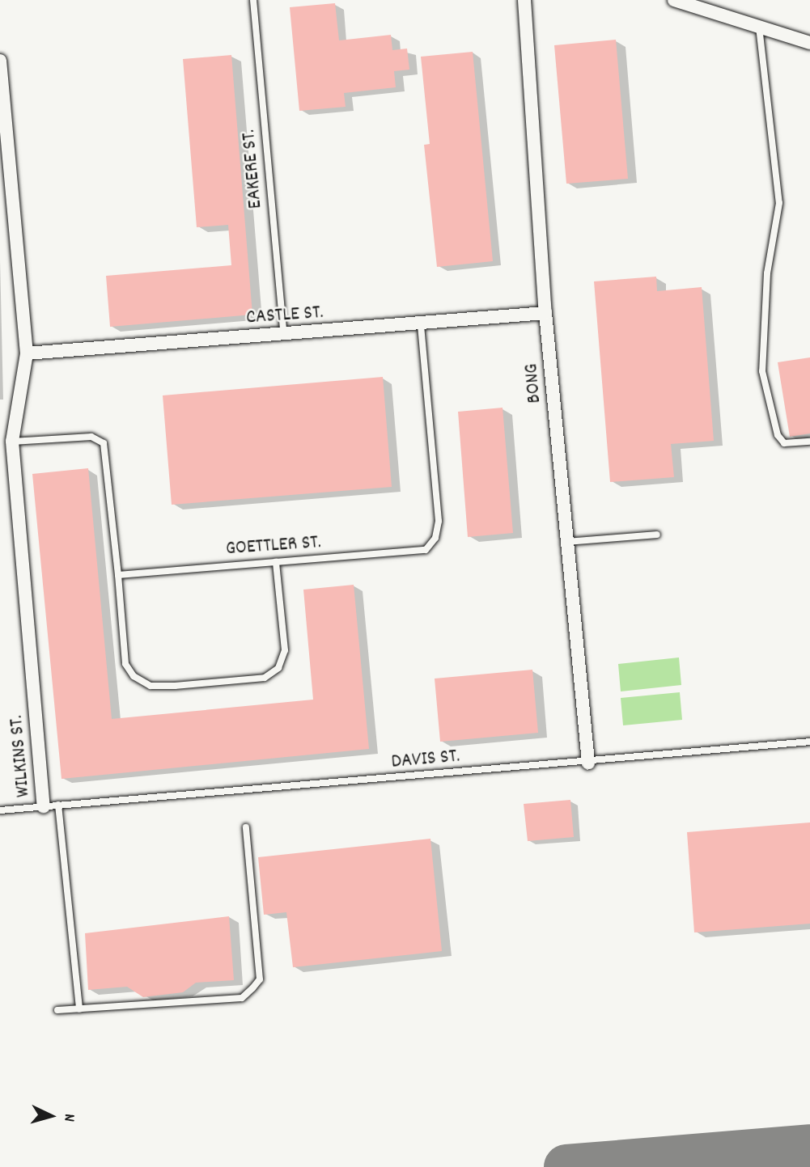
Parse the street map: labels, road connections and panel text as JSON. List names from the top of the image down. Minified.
{"streets":{"street":["CASTLE ST.","BONG","WILKINS ST."],"lane":["EAKERE ST.","GOETTLER ST.","DAVIS ST."]},"crossings":[["EAKERE ST.","CASTLE ST."],["CASTLE ST.","BONG"],["CASTLE ST.","GOETTLER ST."],["CASTLE ST.","WILKINS ST."],["BONG","DAVIS ST."],["WILKINS ST.","DAVIS ST."]],"north":"right"}
